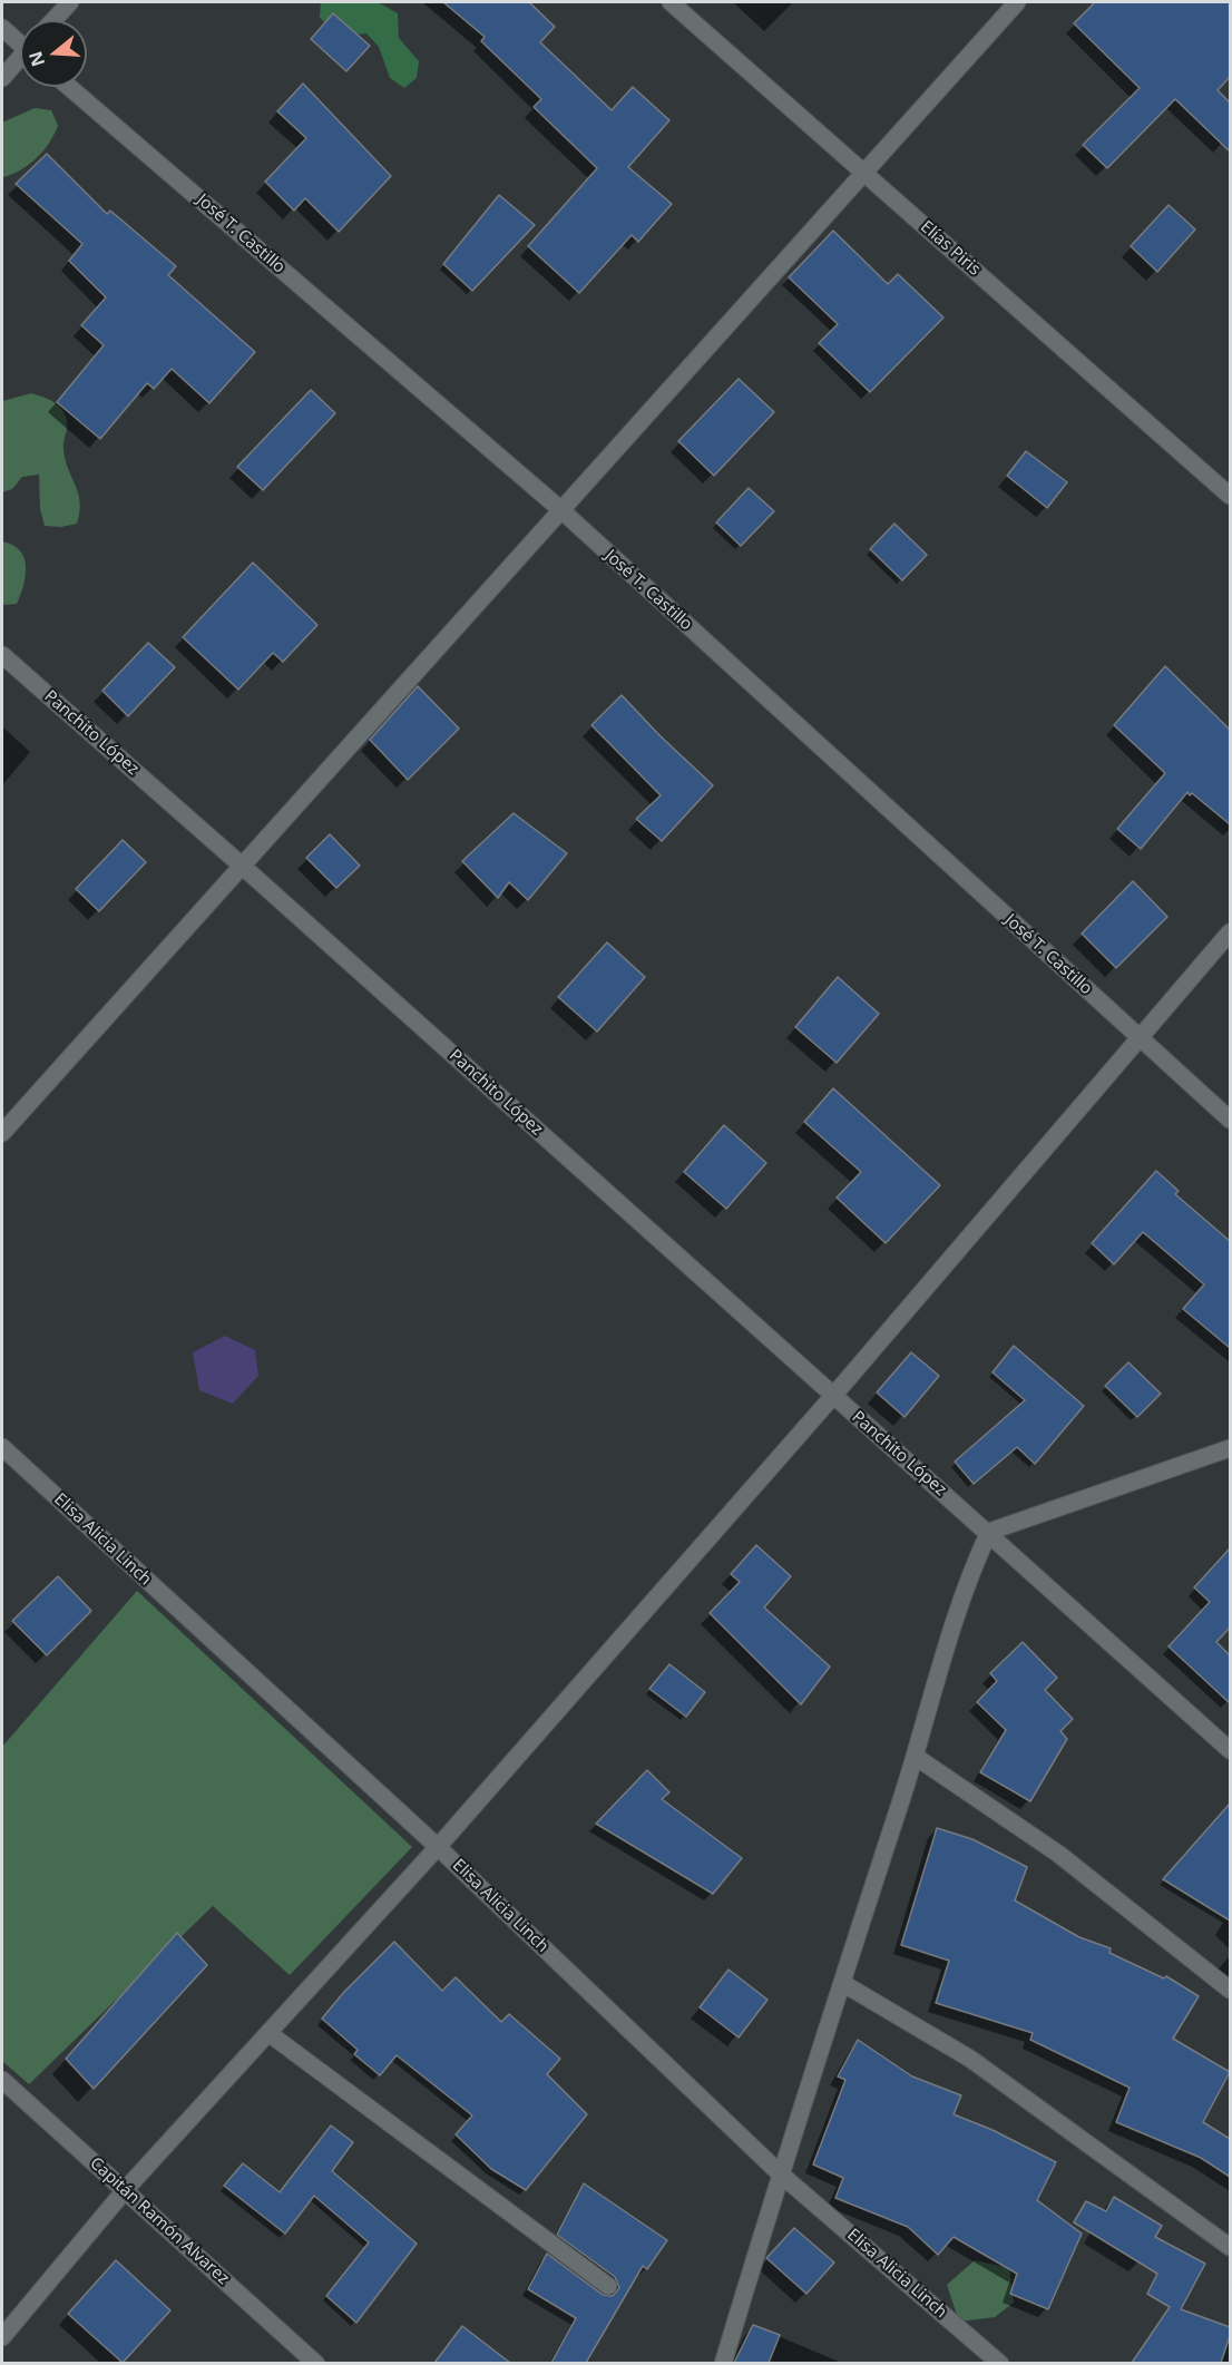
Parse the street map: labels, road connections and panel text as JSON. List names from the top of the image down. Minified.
{"streets":{"street":["José T. Castillo","Elías Piris","Panchito López","Elisa Alicia Linch","Capitán Ramón Alvarez"]},"north":"left"}
